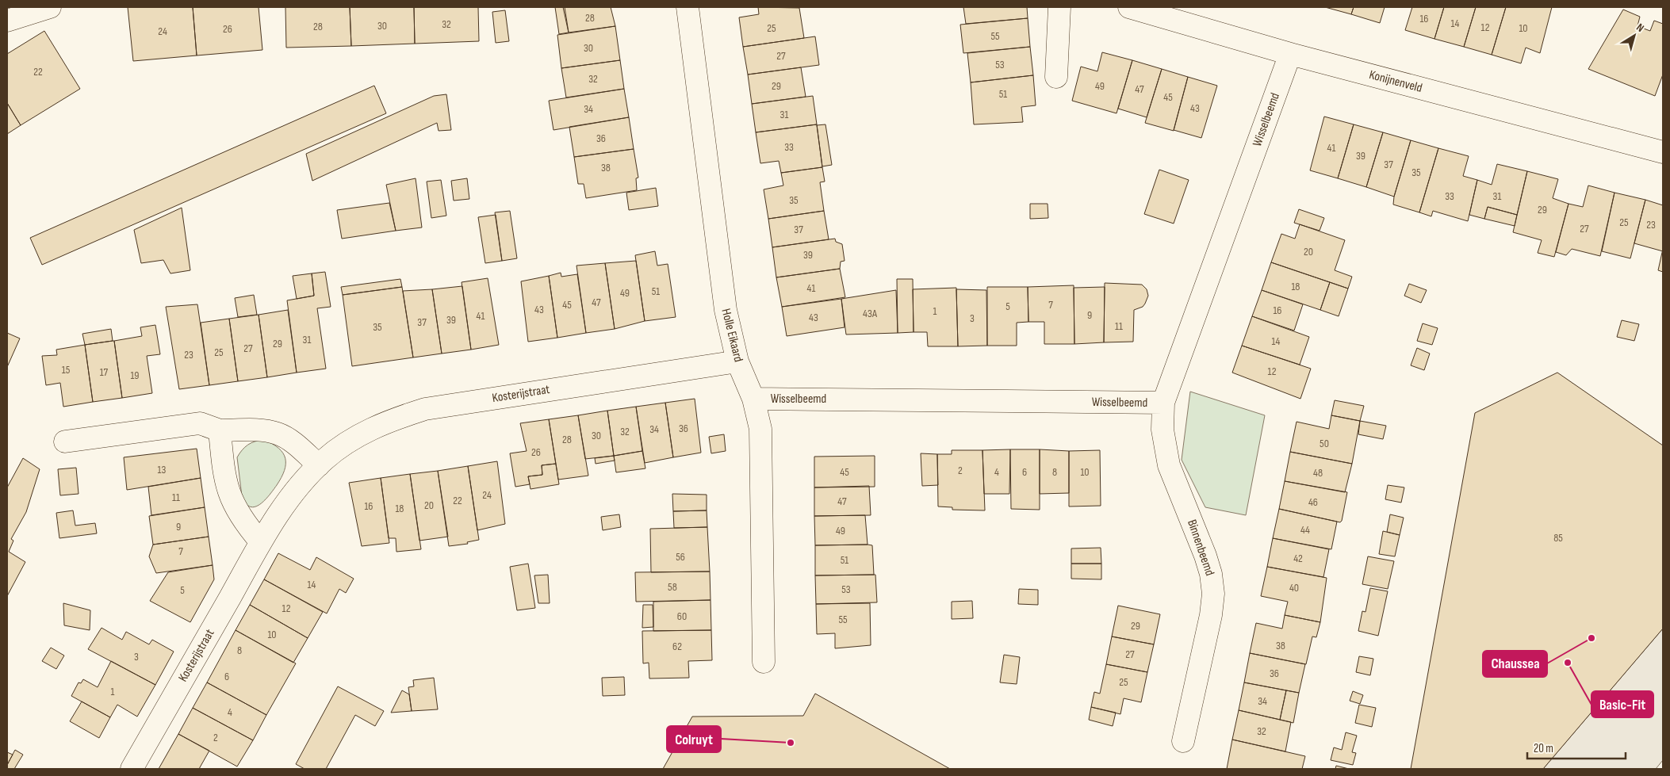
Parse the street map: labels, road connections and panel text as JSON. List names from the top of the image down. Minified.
{"streets":{"street":["Konijnenveld","Wisselbeemd","Holle Eikaard","Kosterijstraat","Binnenbeemd"]},"crossings":[["Konijnenveld","Wisselbeemd"],["Wisselbeemd","Holle Eikaard"],["Wisselbeemd","Binnenbeemd"],["Holle Eikaard","Kosterijstraat"]],"places":["Chaussea","Basic-Fit","Colruyt"],"house_numbers":["28","16","14","32","30","28","12","25","10","26","24","55","30","27","53","22","32","29","49","47","51","45","43","34","31","36","33","41","39","37","38","35","33","31","35","29","25","23","27","37","20","39","18","41","51","49","47","45","7","5","43","16","1","43A","9","41","43","3","39","37","11","35","31","14","29","27","25","23","15","12","17","19","36","34","32","30","28","50","26","13","2","45","4","6","8","10","48","24","11","22","47","46","20","16","18","9","44","49","85","7","56","42","51","14","58","40","53","5","12","60","55","29","10","38","62","8","27","3","36","6","25","1","34","4","32","2"],"scale_bar":"20 m","north":"top right"}
